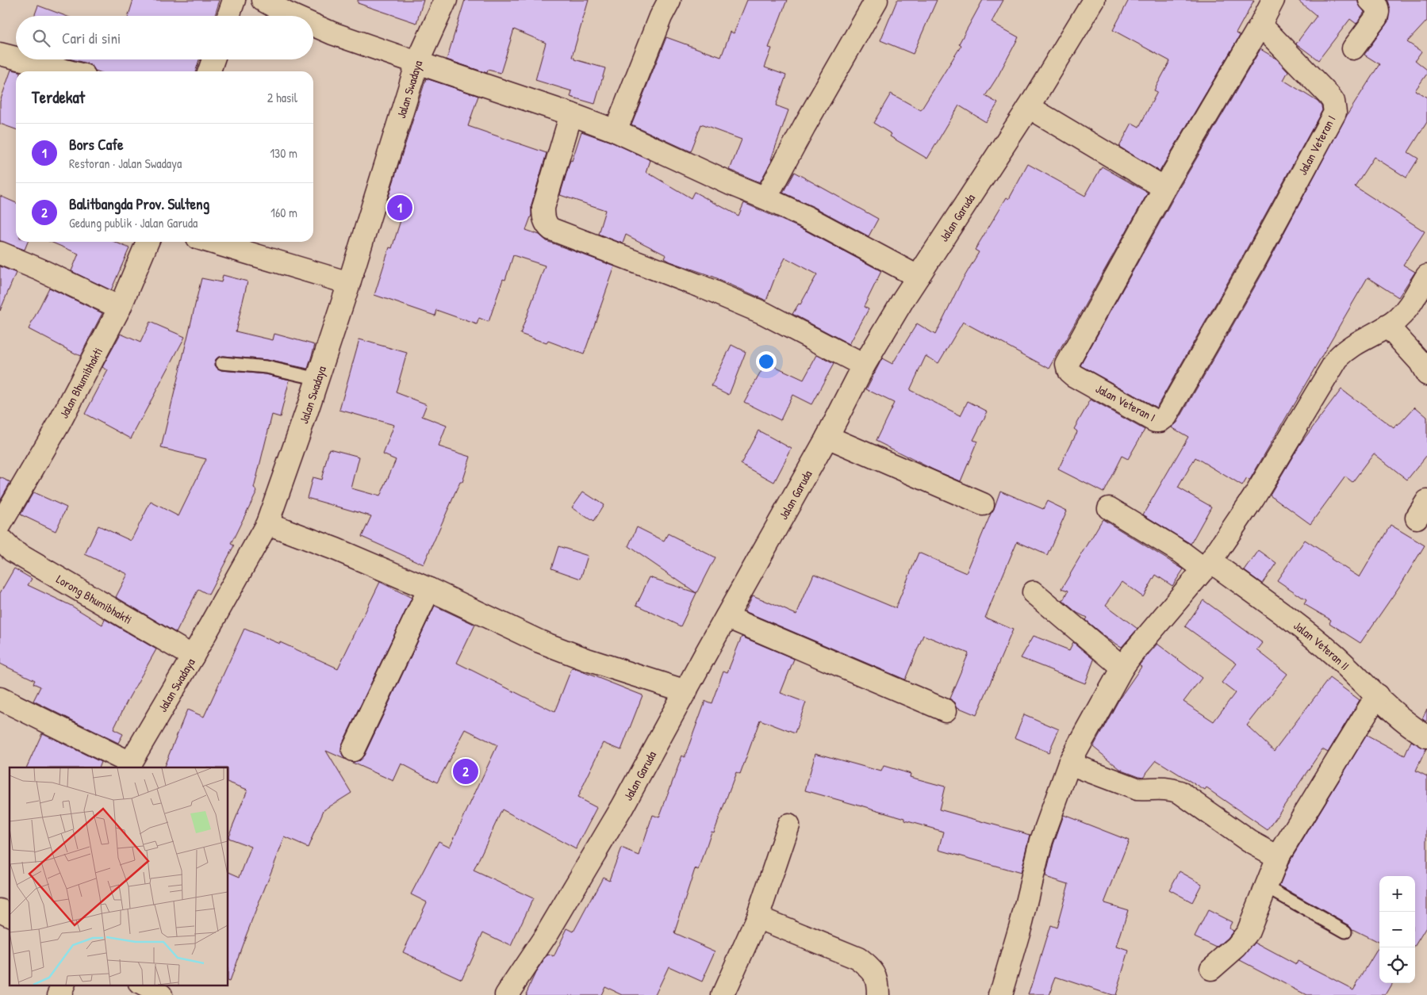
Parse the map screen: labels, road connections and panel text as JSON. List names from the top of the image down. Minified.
{"streets":{"street":["Jalan Swadaya","Jalan Veteran I","Jalan Garuda","Jalan Bhumibhakti","Lorong Bhumibhakti","Jalan Veteran II"]},"crossings":[["Jalan Swadaya","Lorong Bhumibhakti"],["Jalan Bhumibhakti","Lorong Bhumibhakti"]],"page":{"search":"Cari di sini","heading":["Terdekat","2 hasil"],"list":[{"mark":"1","name":"Bors Cafe","note":"Restoran · Jalan Swadaya","value":"130 m"},{"mark":"2","name":"Balitbangda Prov. Sulteng","note":"Gedung publik · Jalan Garuda","value":"160 m"}],"pins":["1","2"],"map_buttons":["+","−"]}}
